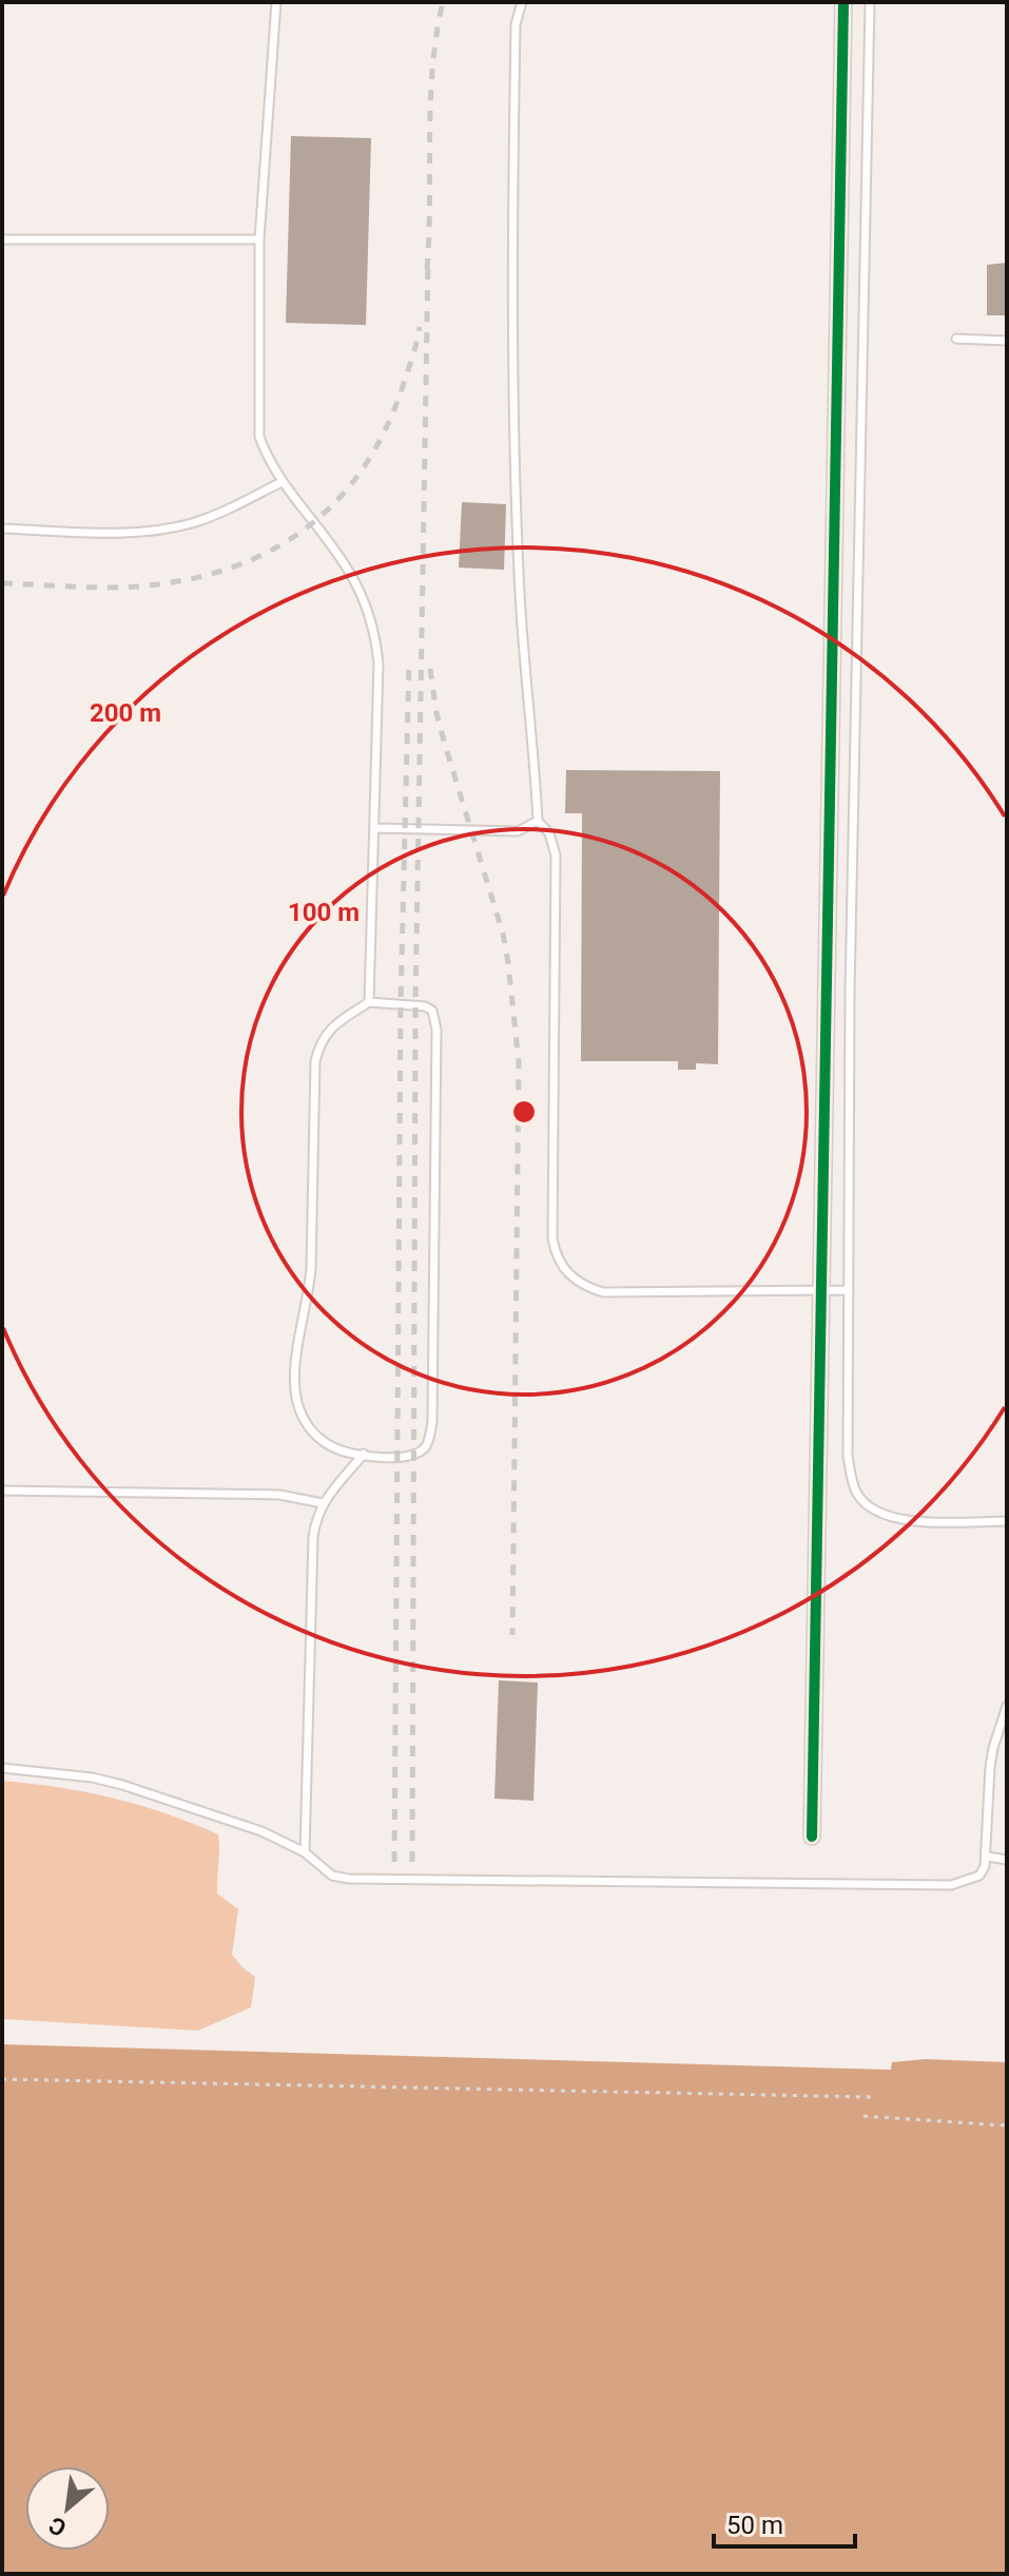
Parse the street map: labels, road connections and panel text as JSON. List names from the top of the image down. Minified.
{"scale_bar":"50 m","north":"bottom left","rings":["200 m","100 m"]}
